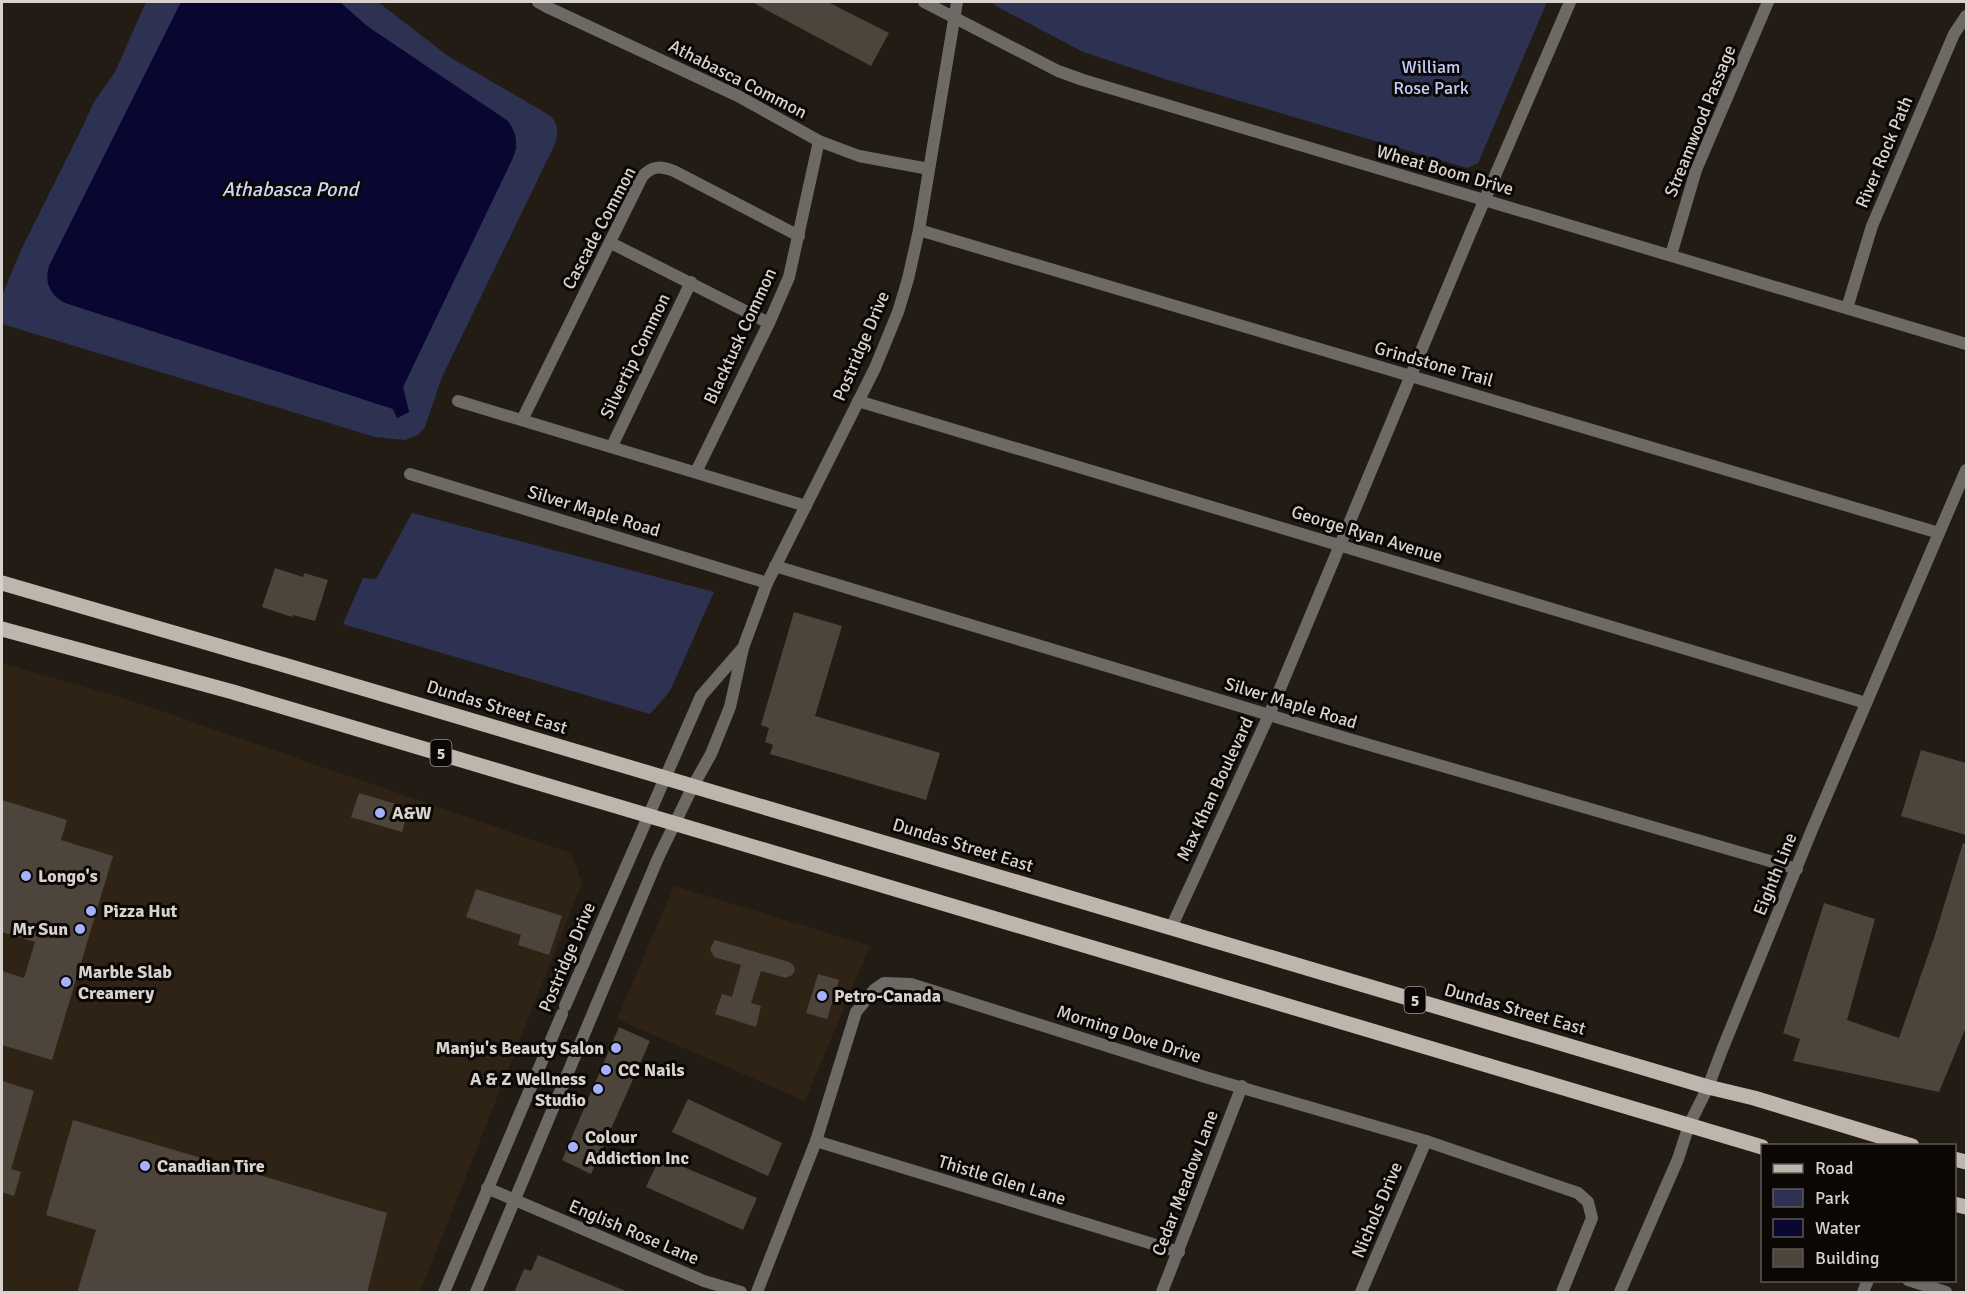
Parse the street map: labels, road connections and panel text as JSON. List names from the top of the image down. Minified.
{"streets":{"main road":["Dundas Street East","5"],"street":["Athabasca Common","Streamwood Passage","River Rock Path","Wheat Boom Drive","Cascade Common","Blacktusk Common","Postridge Drive","Silvertip Common","Grindstone Trail","Silver Maple Road","George Ryan Avenue","Max Khan Boulevard","Eighth Line","Morning Dove Drive","Thistle Glen Lane","Cedar Meadow Lane","Nichols Drive","English Rose Lane"]},"crossings":[["Athabasca Common","Blacktusk Common"],["Athabasca Common","Postridge Drive"],["Streamwood Passage","Wheat Boom Drive"],["River Rock Path","Wheat Boom Drive"],["Wheat Boom Drive","Postridge Drive"],["Wheat Boom Drive","Max Khan Boulevard"],["Cascade Common","Blacktusk Common"],["Postridge Drive","Grindstone Trail"],["Postridge Drive","Silver Maple Road"],["Postridge Drive","George Ryan Avenue"],["Postridge Drive","Dundas Street East"],["Postridge Drive","5"],["Postridge Drive","English Rose Lane"],["Grindstone Trail","Max Khan Boulevard"],["Grindstone Trail","Eighth Line"],["Silver Maple Road","Max Khan Boulevard"],["Silver Maple Road","Eighth Line"],["George Ryan Avenue","Max Khan Boulevard"],["George Ryan Avenue","Eighth Line"],["Dundas Street East","Max Khan Boulevard"],["Dundas Street East","Eighth Line"],["5","Eighth Line"],["Morning Dove Drive","Thistle Glen Lane"],["Morning Dove Drive","Cedar Meadow Lane"],["Morning Dove Drive","Nichols Drive"],["Thistle Glen Lane","Cedar Meadow Lane"]],"water":["Athabasca Pond"],"parks":["William Rose Park"],"places":["A&W","Longo's","Pizza Hut","Mr Sun","Marble Slab Creamery","Petro-Canada","Manju's Beauty Salon","CC Nails","A & Z Wellness Studio","Colour Addiction Inc","Canadian Tire"],"legend":["Road","Park","Water","Building"]}
